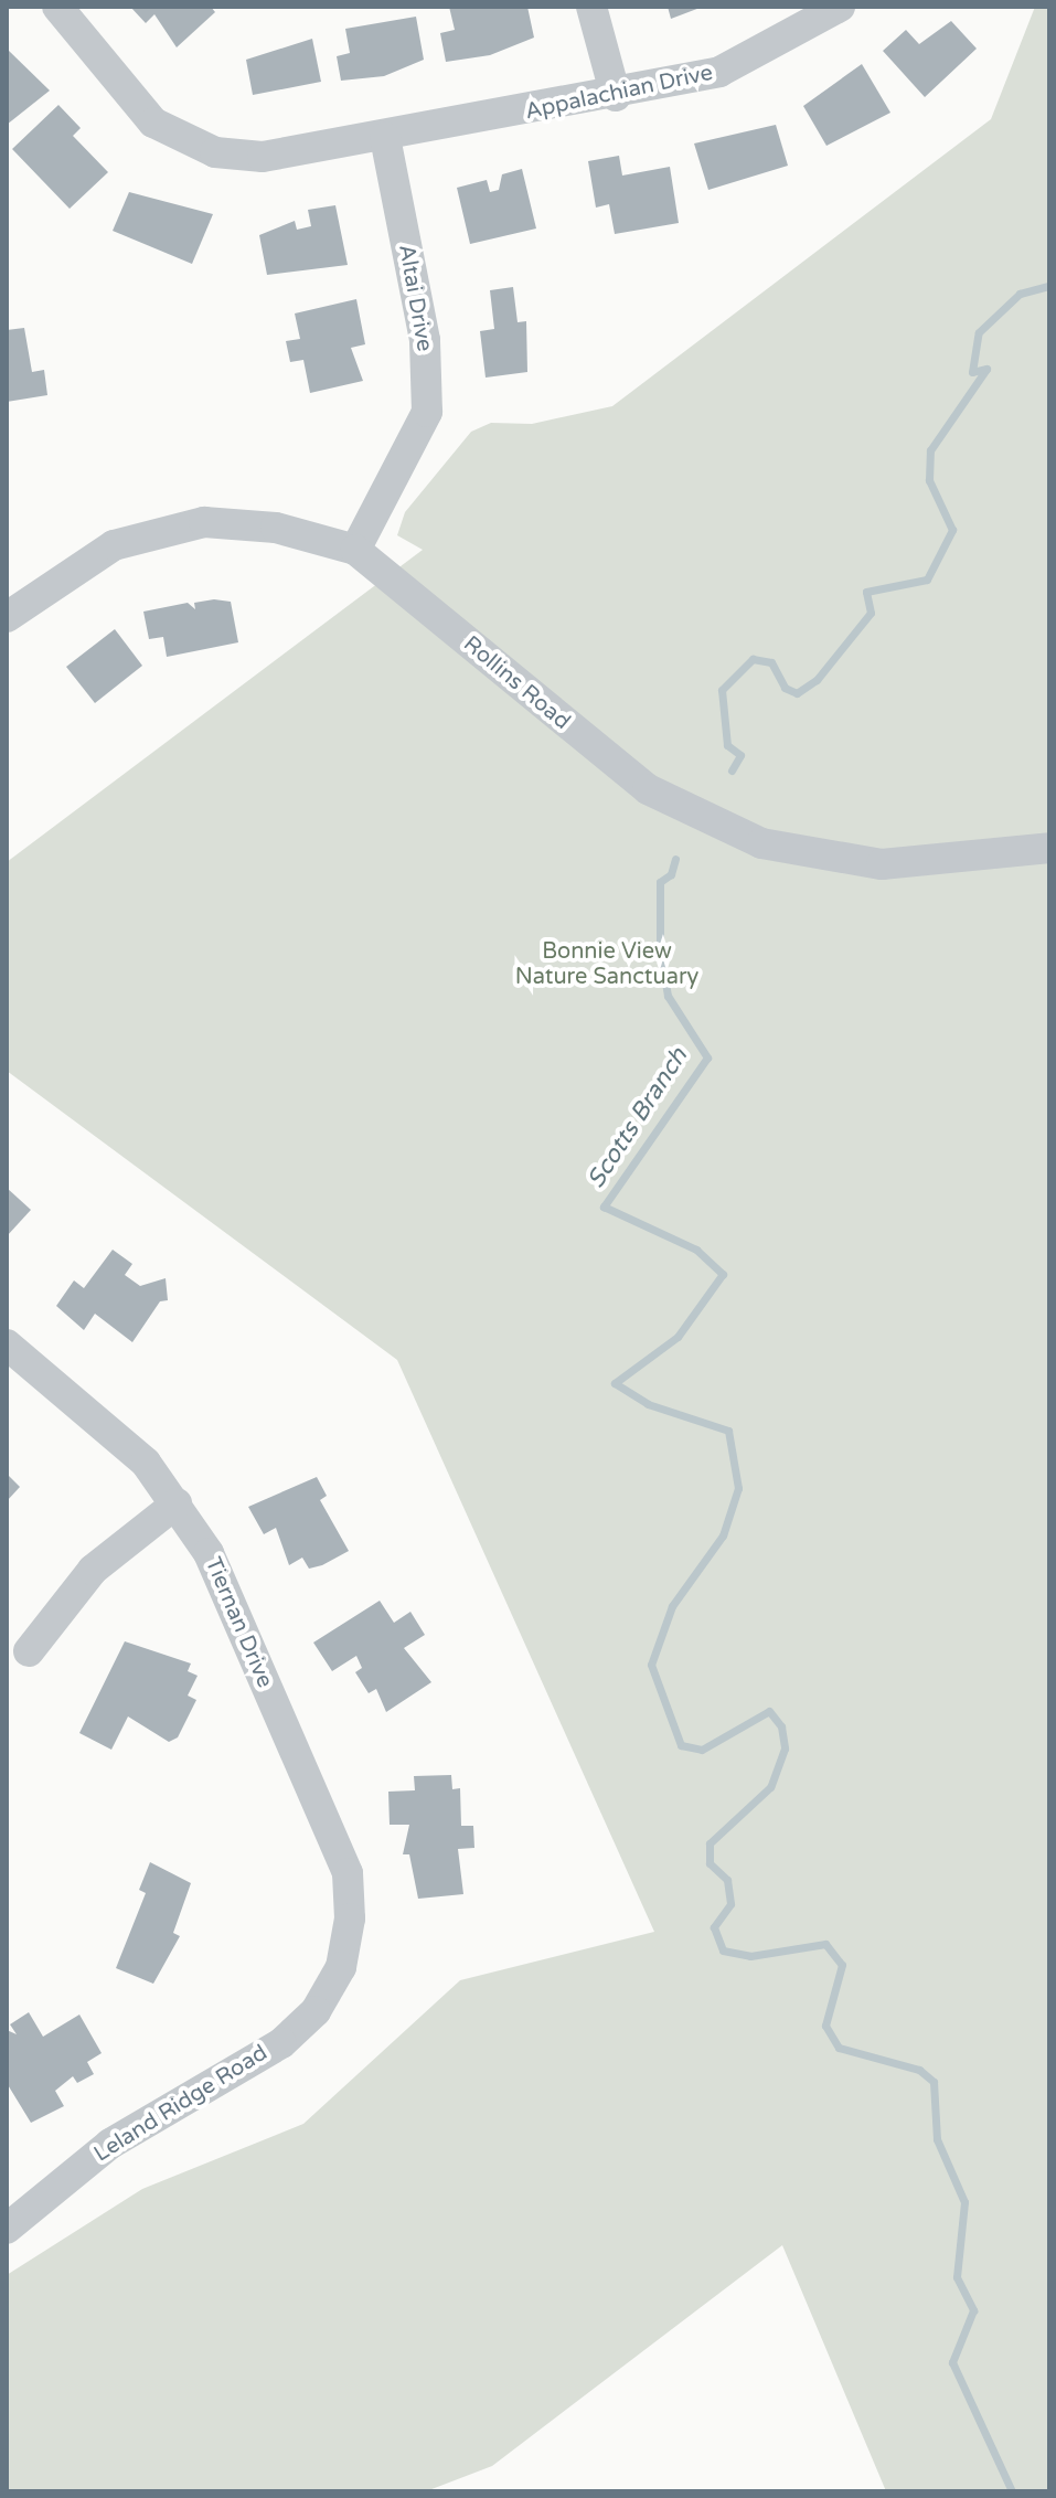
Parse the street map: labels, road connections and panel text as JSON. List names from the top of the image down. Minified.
{"streets":{"street":["Appalachian Drive","Altai Drive","Rollins Road","Tiernan Drive","Leland Ridge Road"]},"crossings":[["Appalachian Drive","Altai Drive"],["Altai Drive","Rollins Road"],["Tiernan Drive","Leland Ridge Road"]],"water":["Scotts Branch"],"parks":["Bonnie View Nature Sanctuary"]}
